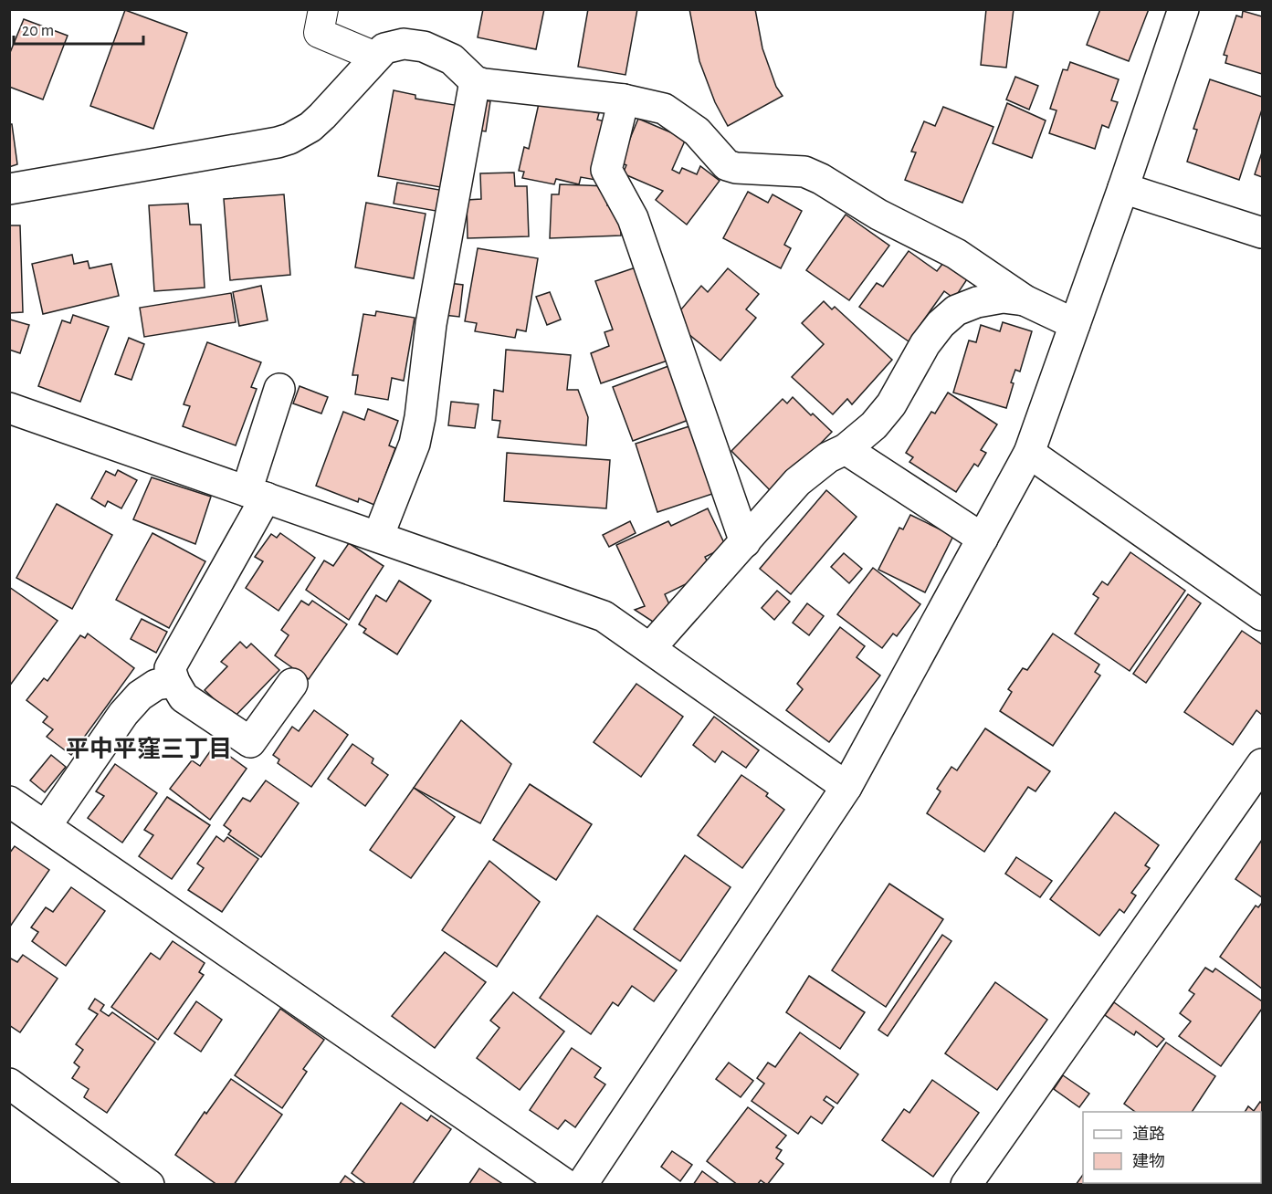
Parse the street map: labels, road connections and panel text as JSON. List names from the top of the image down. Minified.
{"districts":["平中平窪三丁目"],"legend":["道路","建物"],"scale_bar":"20 m"}
